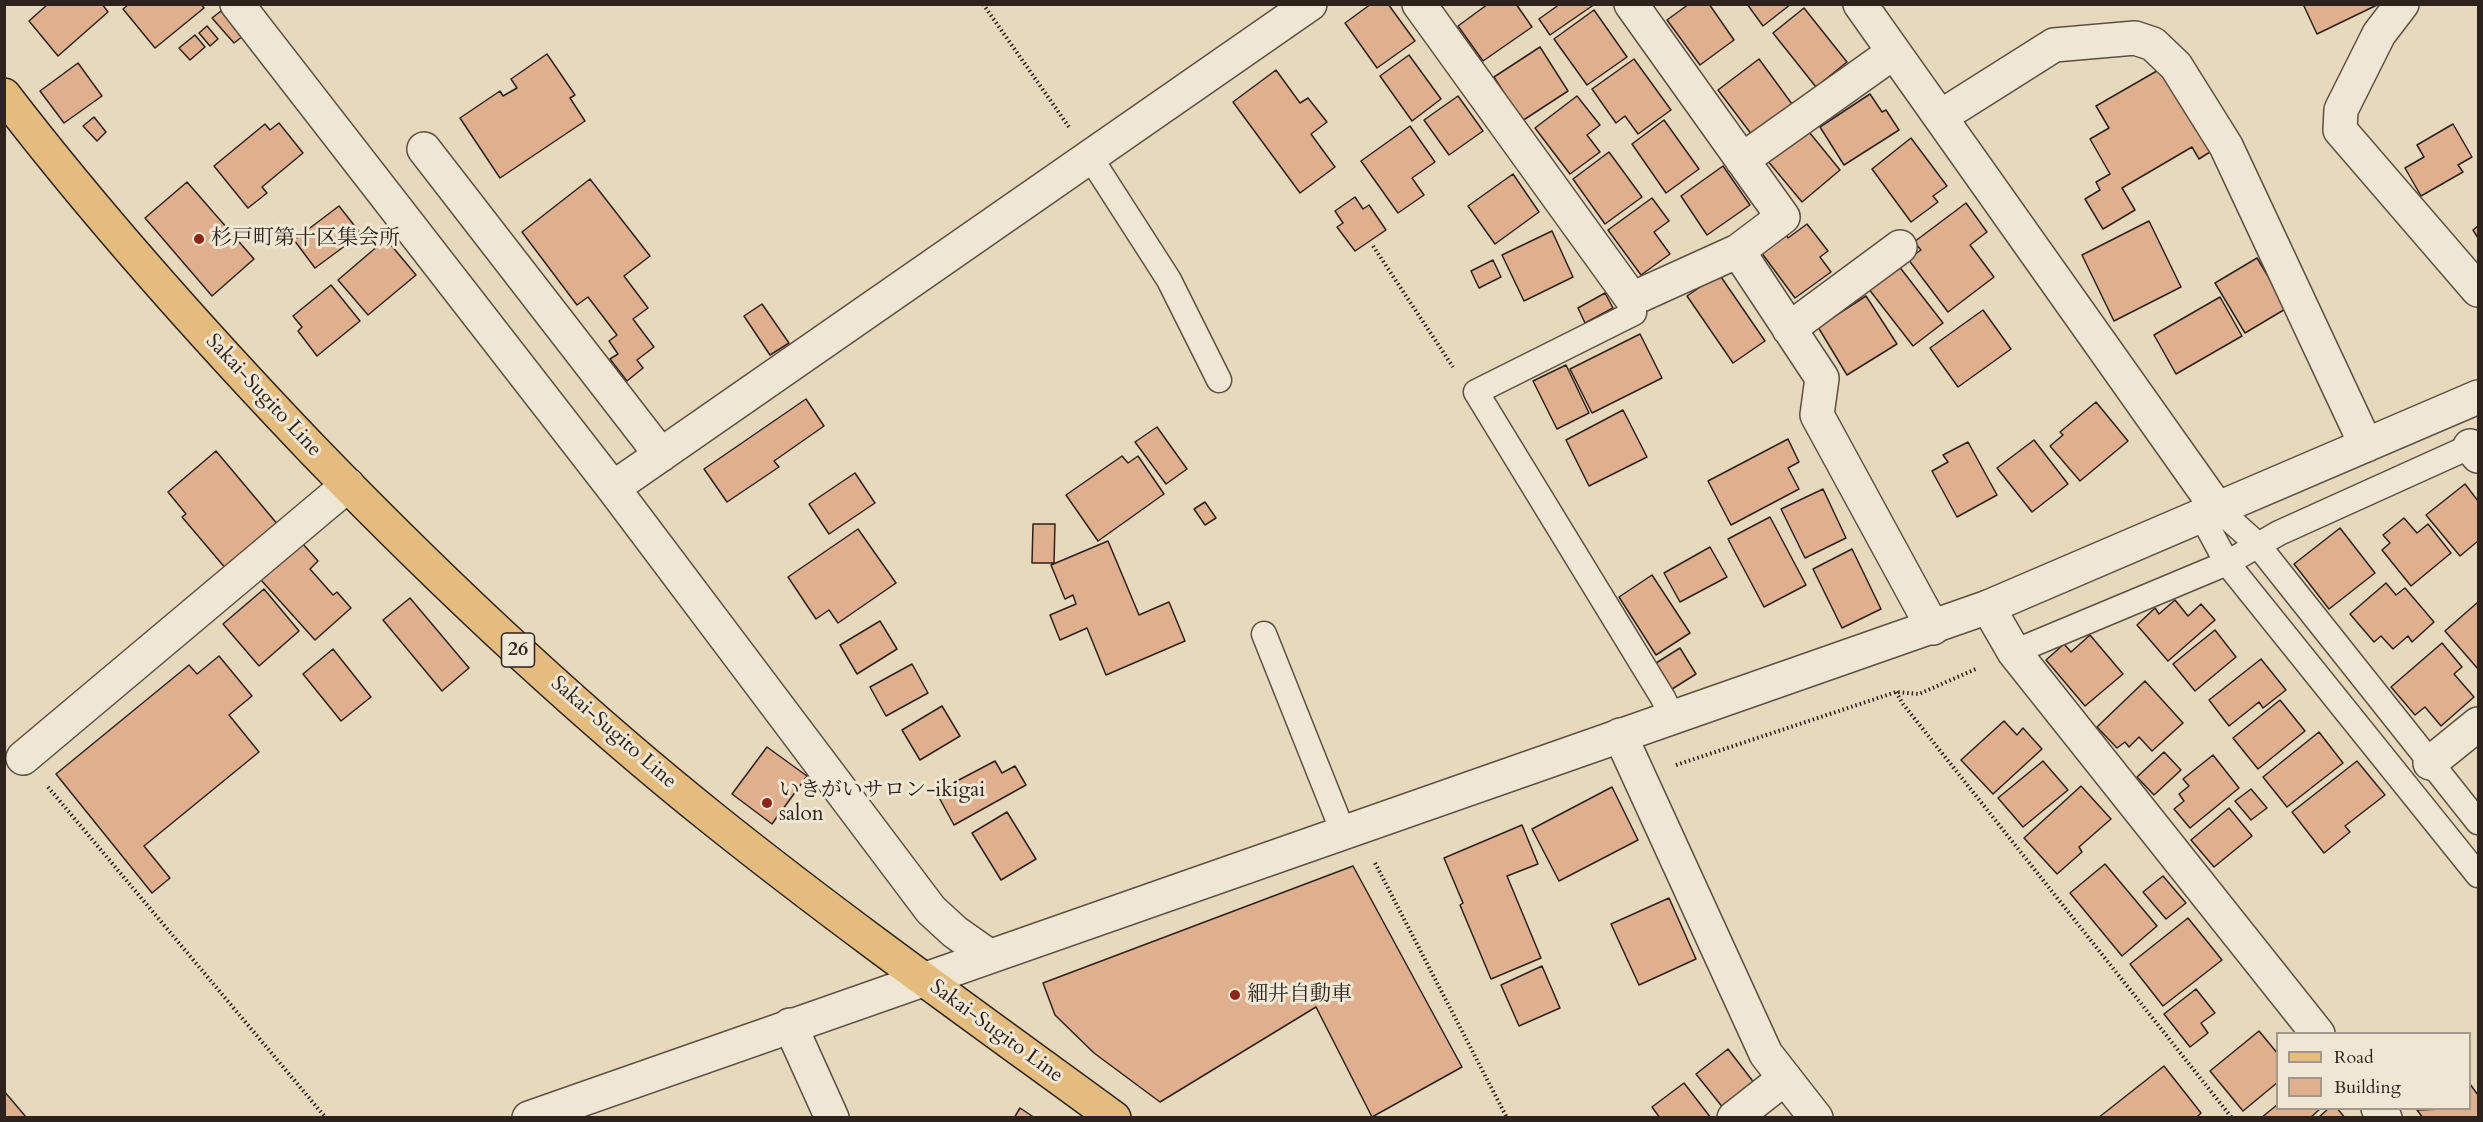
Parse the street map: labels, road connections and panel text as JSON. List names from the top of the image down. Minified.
{"streets":{"main road":["Sakai-Sugito Line","26"]},"places":["杉戸町第十区集会所","いきがいサロン-ikigai salon","細井自動車"],"legend":["Road","Building"]}
